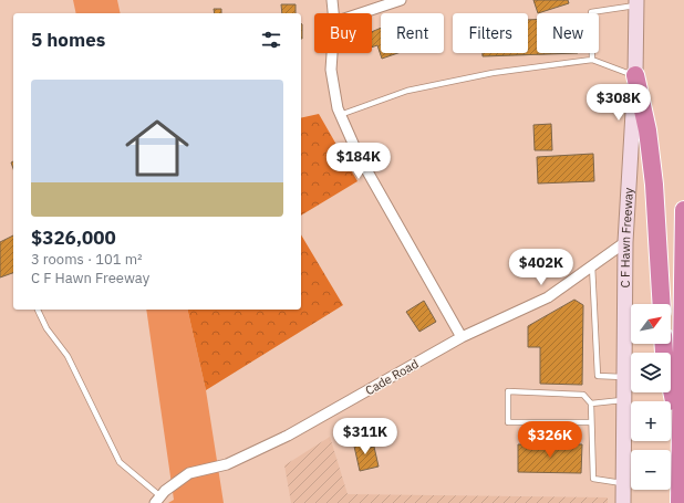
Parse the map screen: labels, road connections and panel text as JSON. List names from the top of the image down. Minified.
{"streets":{"main road":["C F Hawn Freeway"],"street":["Cade Road"]},"crossings":[["C F Hawn Freeway","Cade Road"]],"north":"top right","page":{"chip":["Buy","Rent","Filters","New"],"heading":"5 homes","list":[{"name":"$326,000","note":"3 rooms · 101 m² · C F Hawn Freeway"}],"price":["$308K","$184K","$402K","$311K","$326K"],"map_buttons":["+","−"]}}
